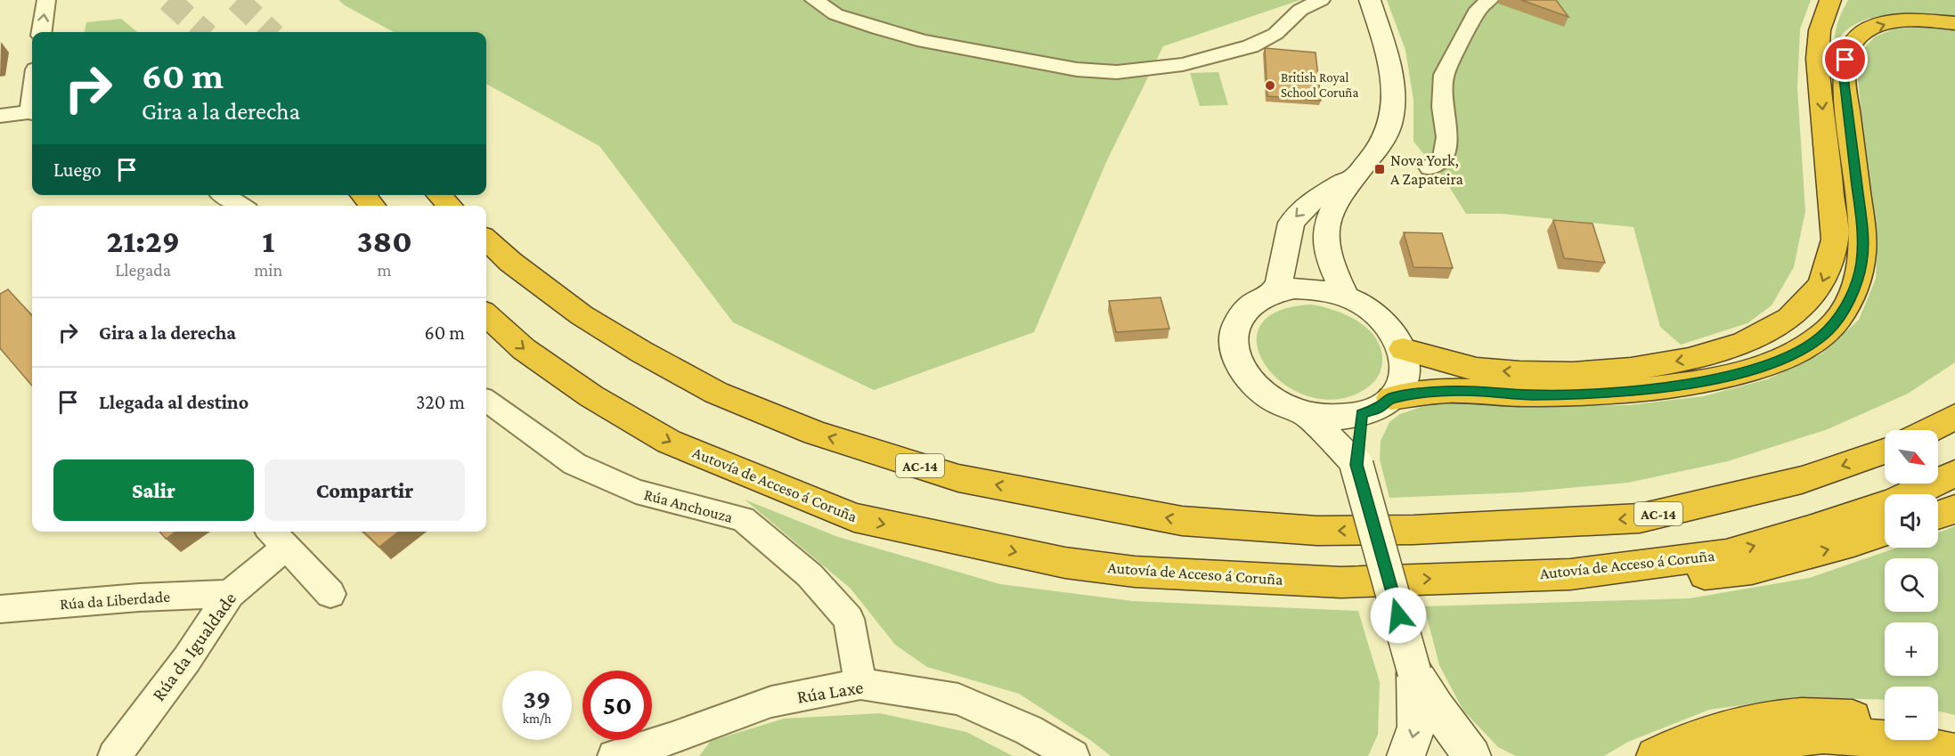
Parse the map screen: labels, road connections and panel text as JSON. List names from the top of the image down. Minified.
{"streets":{"highway":["AC-14","Autovía de Acceso á Coruña"],"street":["Rúa Anchouza","Rúa da Liberdade","Rúa da Igualdade","Rúa Laxe"]},"crossings":[["Rúa Anchouza","Rúa Laxe"],["Rúa da Liberdade","Rúa da Igualdade"]],"places":{"other":["British Royal School Coruña"],"transit":["Nova York, A Zapateira"]},"north":"bottom right","page":{"turn":["60 m","Gira a la derecha"],"then":"Luego","eta":["21:29","Llegada","1","min","380","m"],"list":[{"name":"Gira a la derecha","value":"60 m"},{"name":"Llegada al destino","value":"320 m"}],"map_buttons":["+","−"],"buttons":["Salir","Compartir"],"speed":"39 km/h","limit":"50"}}
